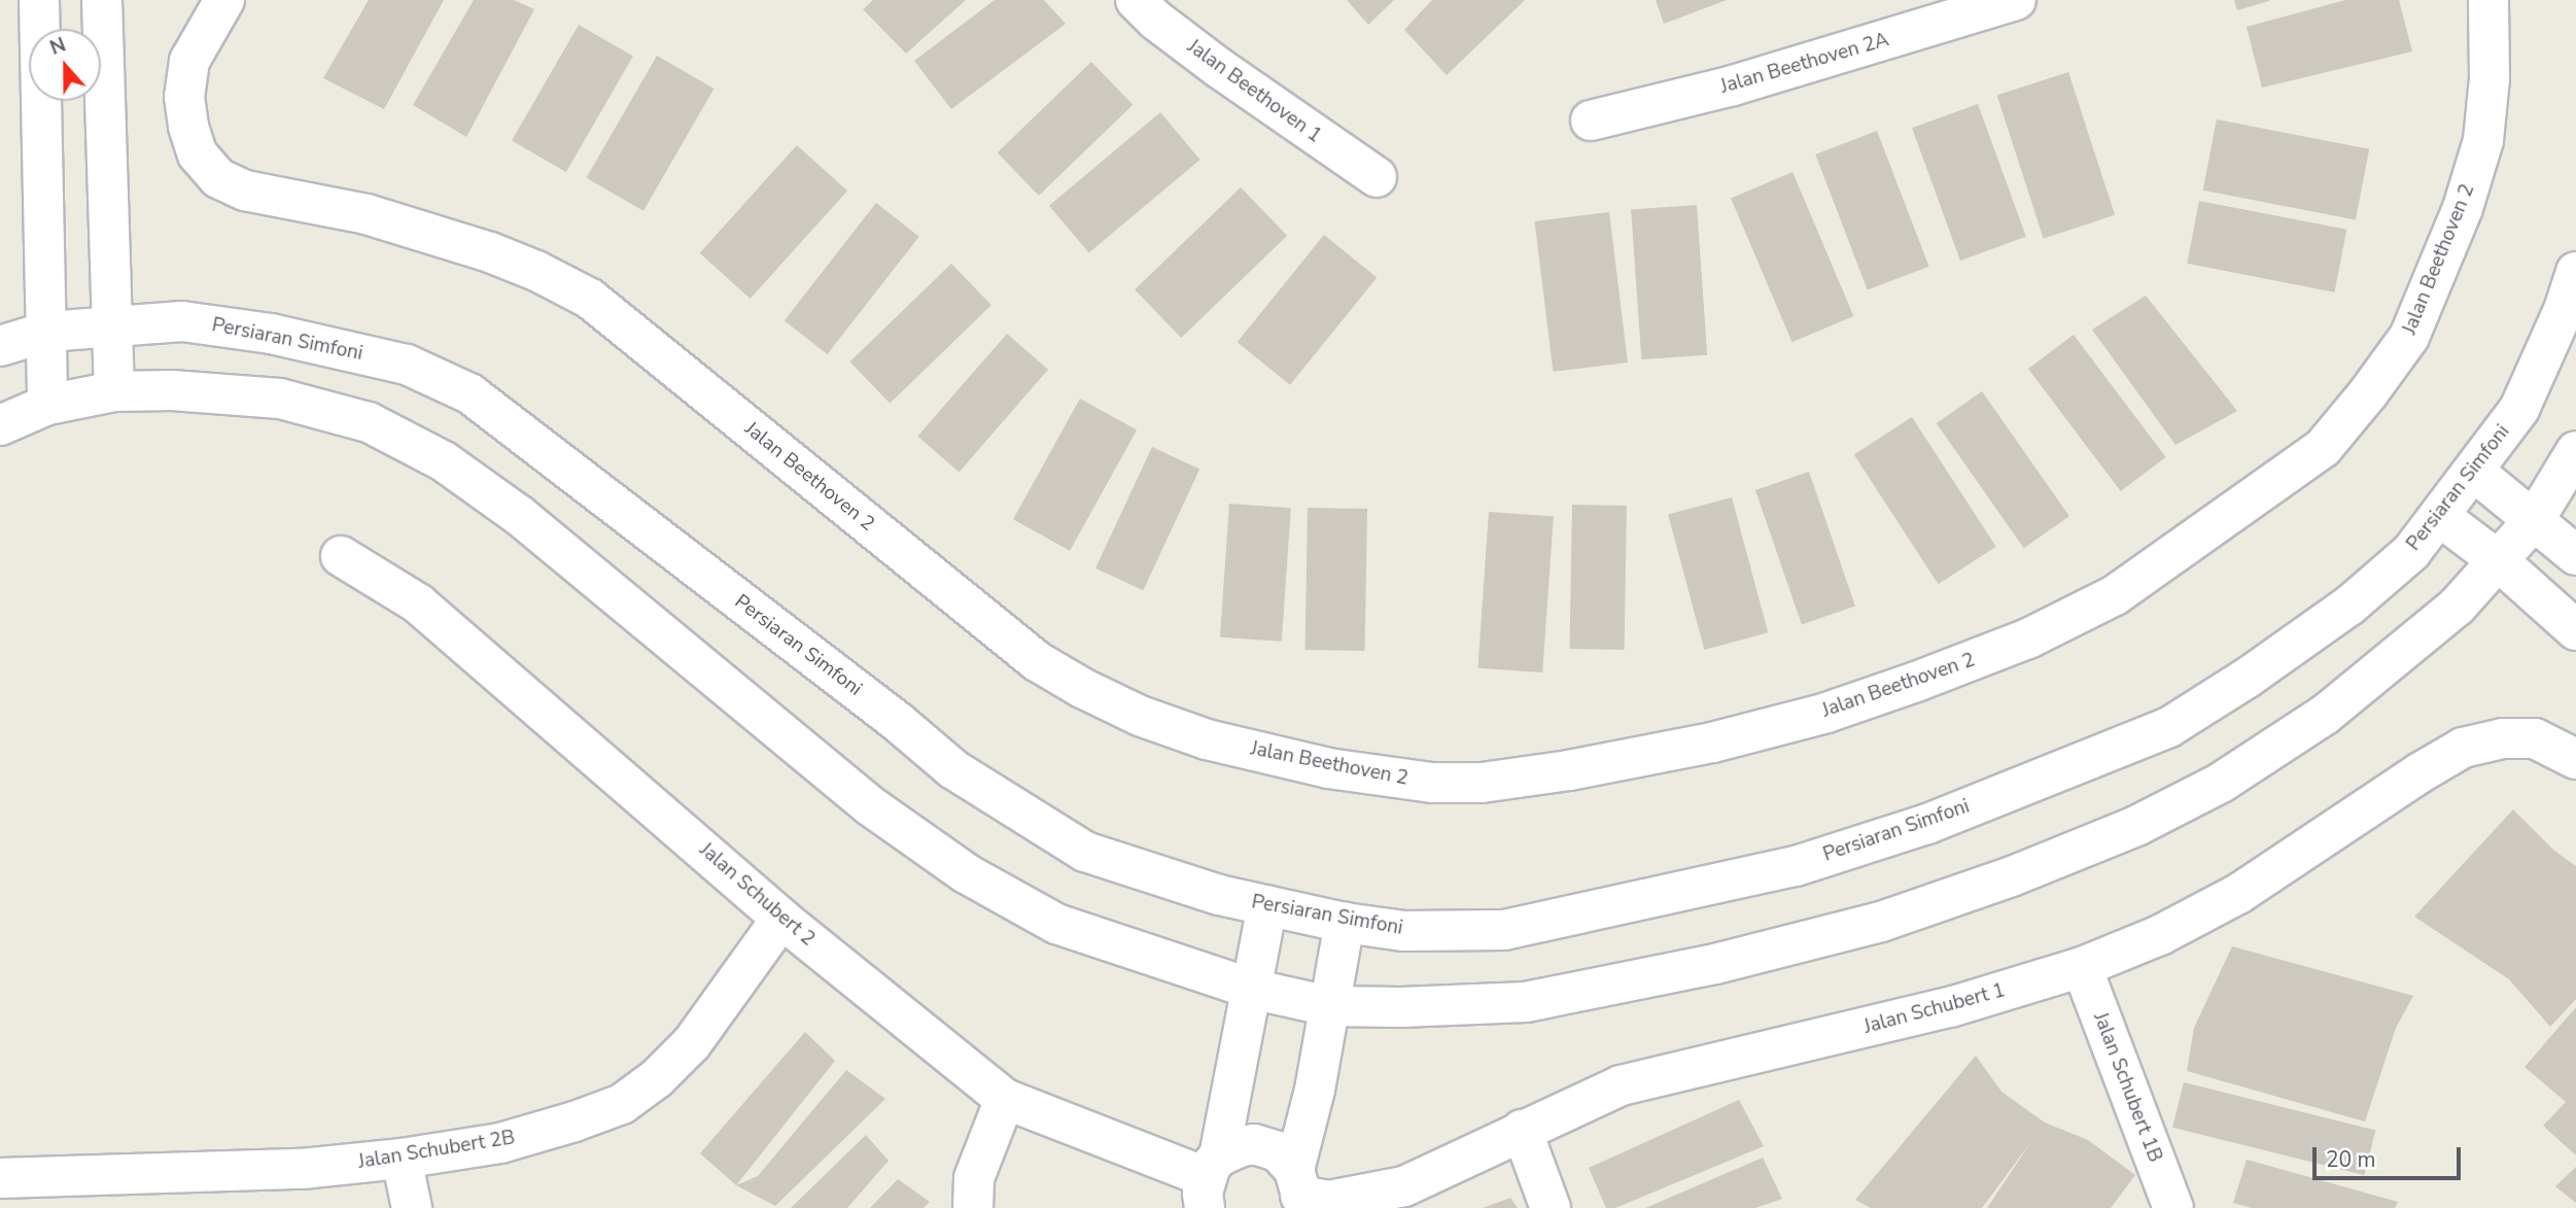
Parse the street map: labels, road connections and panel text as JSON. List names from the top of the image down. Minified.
{"streets":{"street":["Jalan Beethoven 2A","Jalan Beethoven 1","Jalan Beethoven 2","Persiaran Simfoni","Jalan Schubert 2","Jalan Schubert 1","Jalan Schubert 1B","Jalan Schubert 2B"]},"crossings":[["Jalan Schubert 2","Jalan Schubert 2B"],["Jalan Schubert 1","Jalan Schubert 1B"]],"scale_bar":"20 m","north":"top"}
